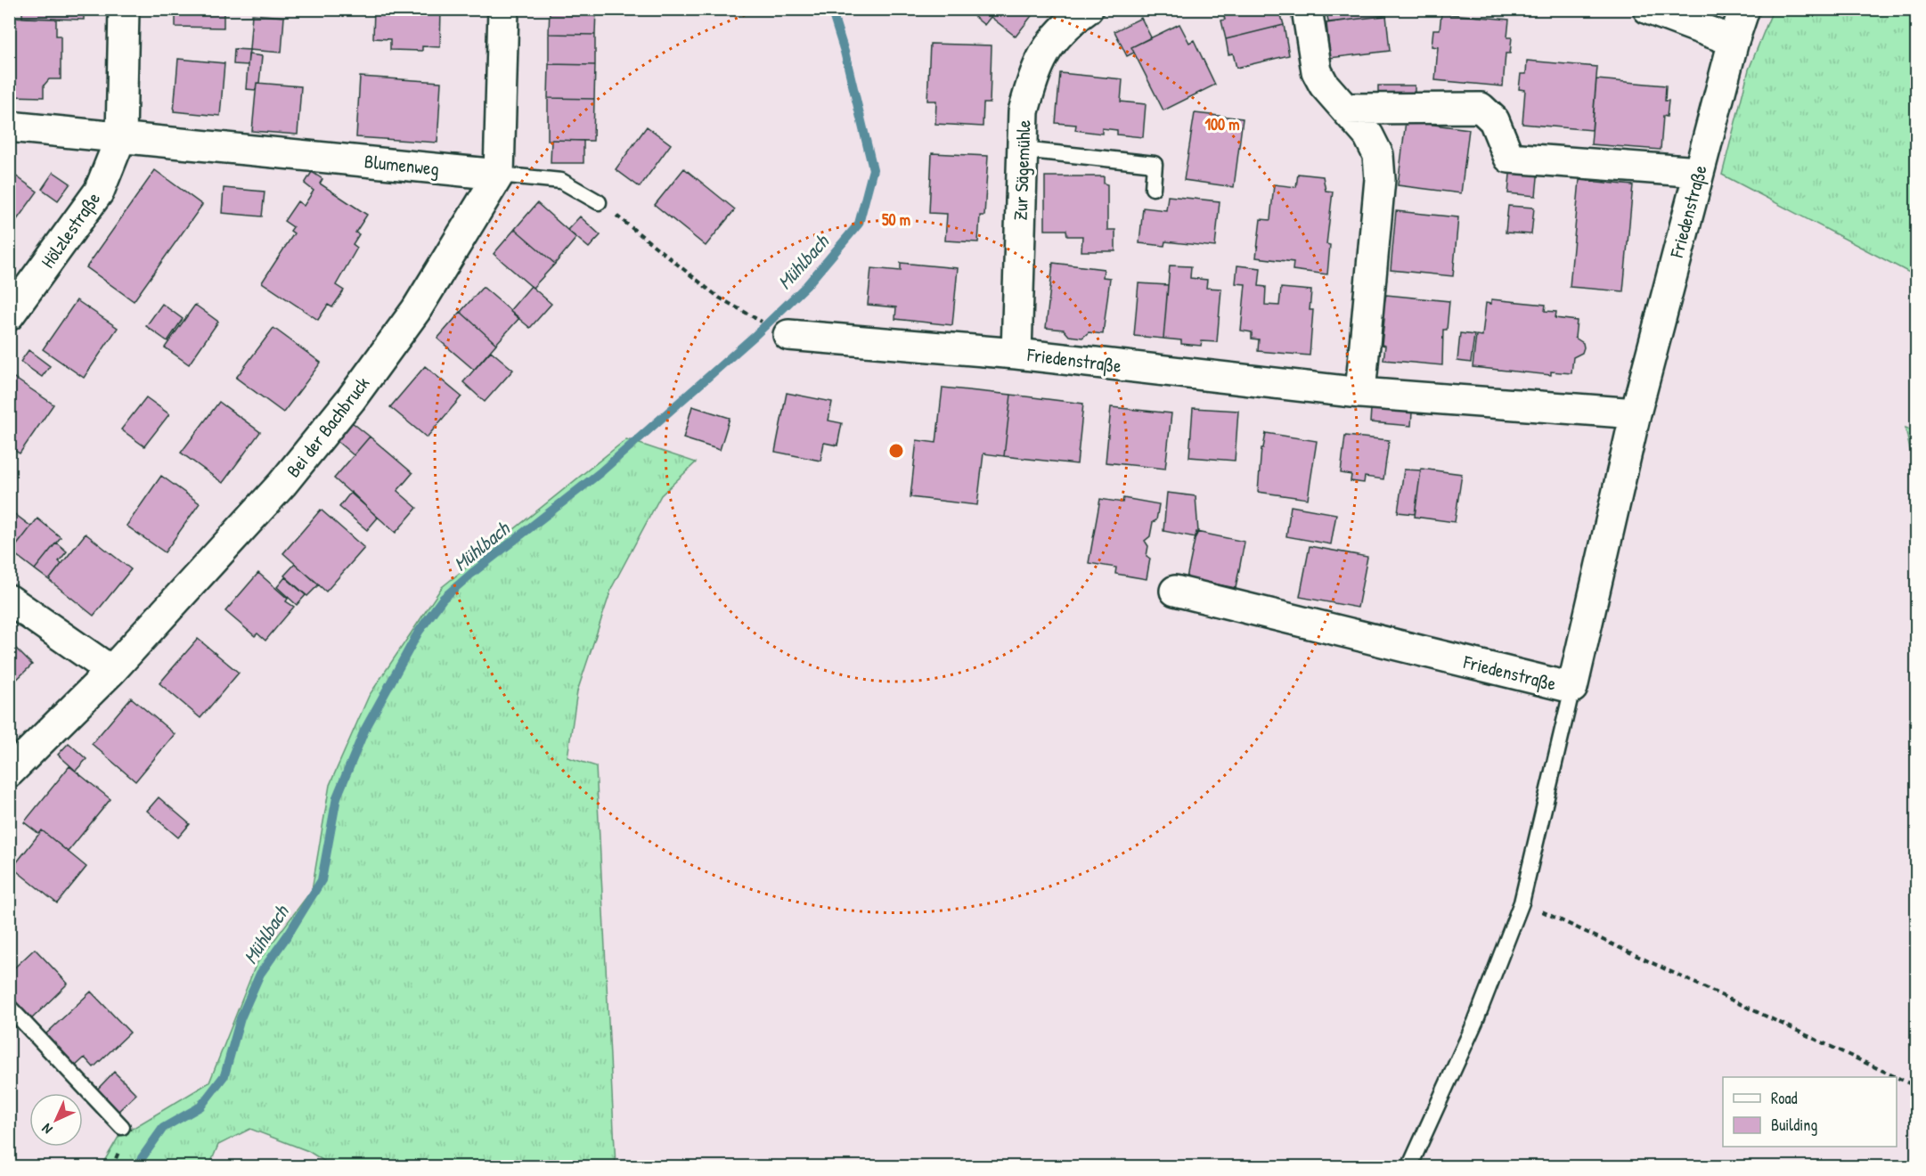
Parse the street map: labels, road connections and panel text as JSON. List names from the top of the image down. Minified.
{"streets":{"street":["Blumenweg","Zur Sägemühle","Friedenstraße","Hölzlestraße","Bei der Bachbruck"]},"crossings":[["Blumenweg","Hölzlestraße"],["Blumenweg","Bei der Bachbruck"],["Zur Sägemühle","Friedenstraße"]],"water":["Mühlbach"],"legend":["Road","Building"],"north":"bottom left","rings":["100 m","50 m"]}
